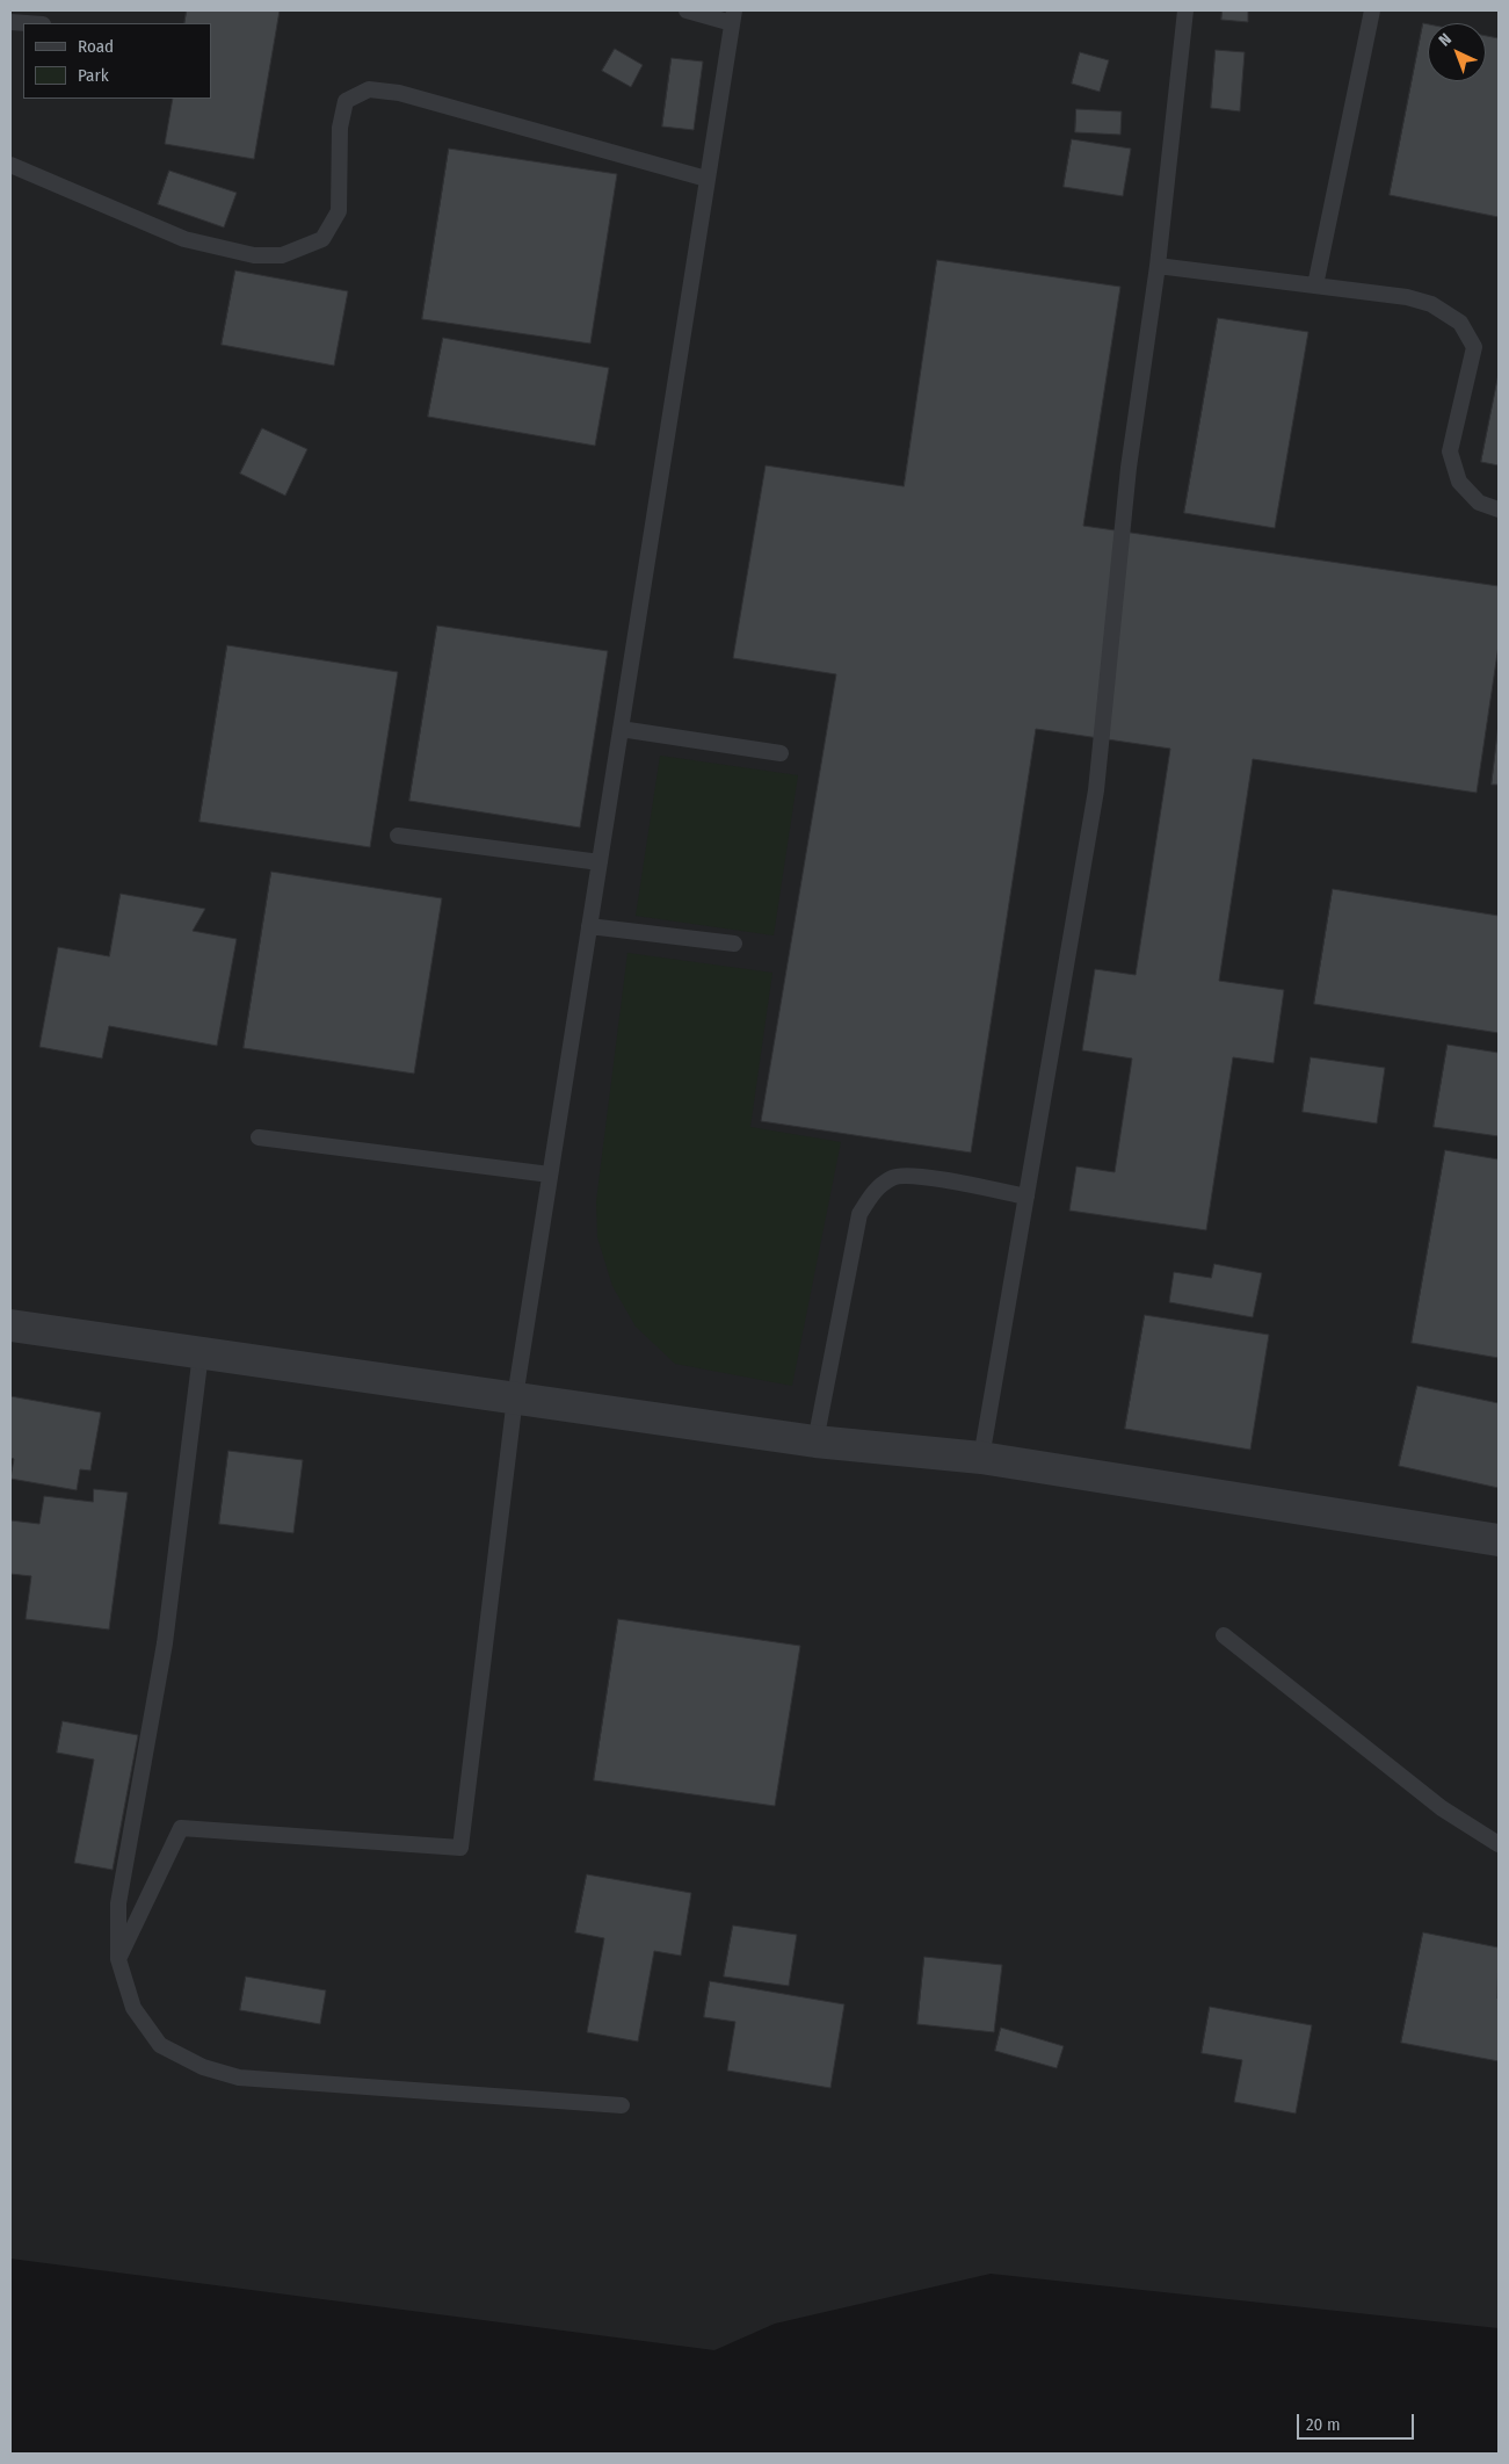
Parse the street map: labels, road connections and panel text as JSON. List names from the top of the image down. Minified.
{"legend":["Road","Park"],"scale_bar":"20 m","north":"top left"}
